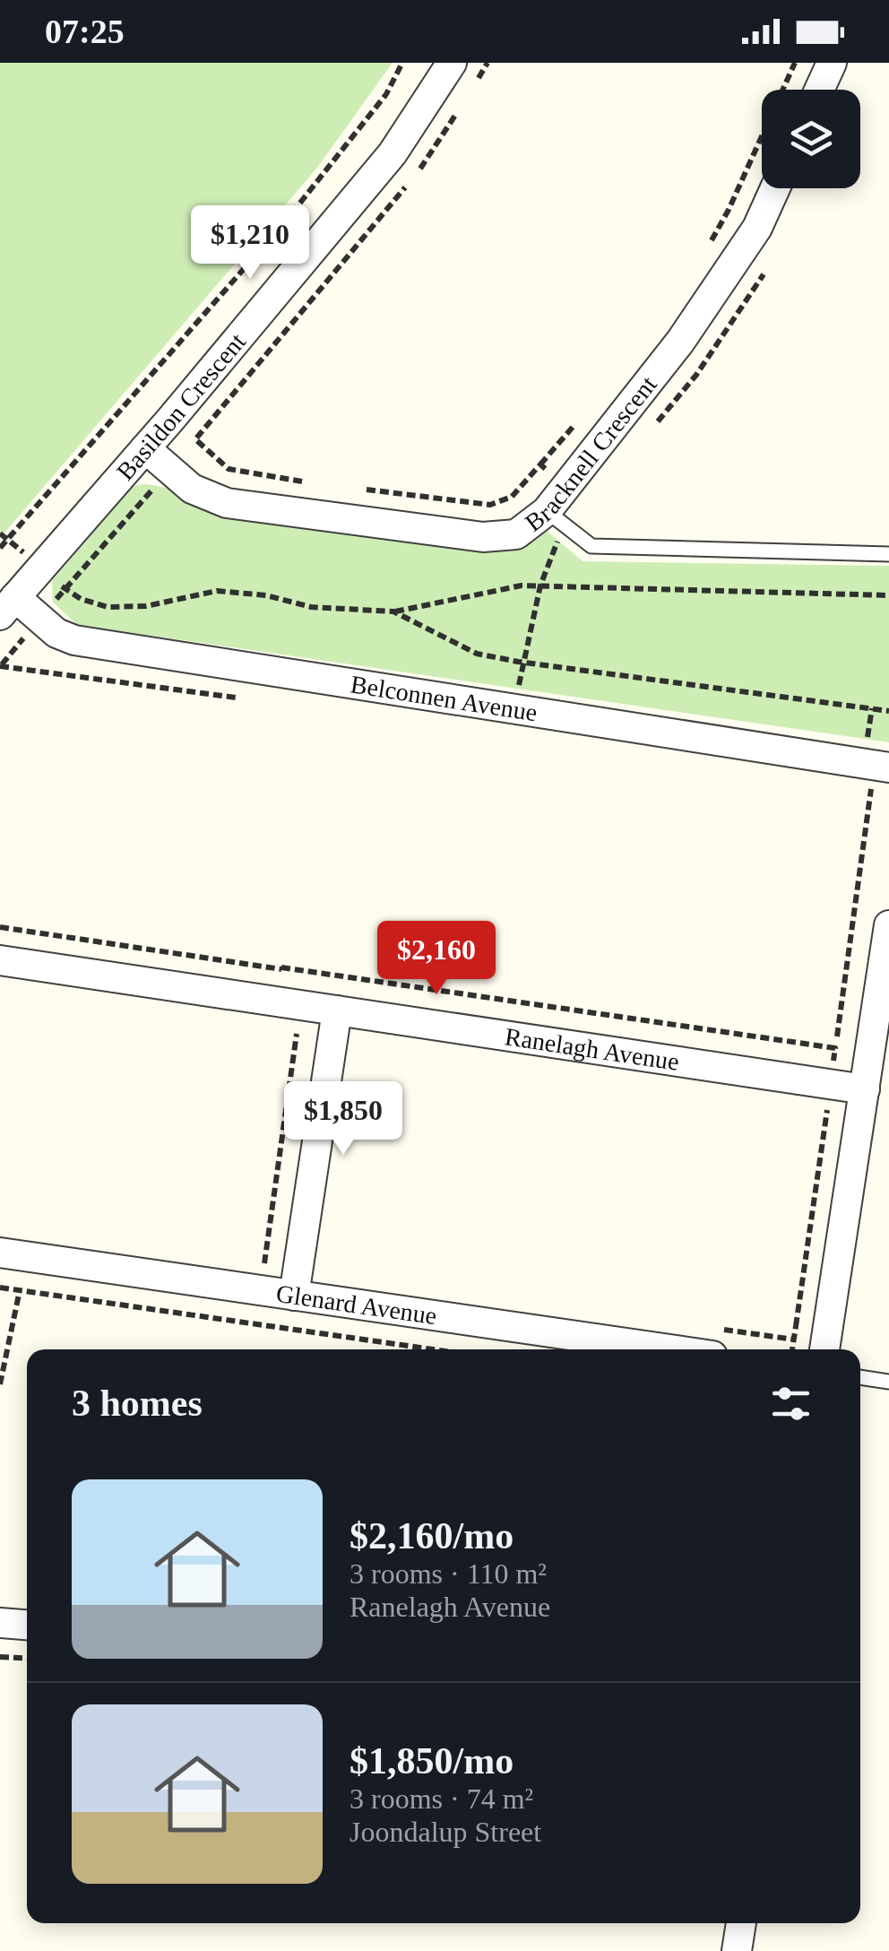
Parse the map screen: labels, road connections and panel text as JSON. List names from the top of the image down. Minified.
{"streets":{"street":["Basildon Crescent","Bracknell Crescent","Belconnen Avenue","Ranelagh Avenue","Glenard Avenue"]},"crossings":[["Basildon Crescent","Bracknell Crescent"],["Basildon Crescent","Belconnen Avenue"]],"page":{"status":"07:25","price":["$1,210","$2,160","$1,850"],"heading":"3 homes","list":[{"name":"$2,160/mo","note":"3 rooms · 110 m² · Ranelagh Avenue"},{"name":"$1,850/mo","note":"3 rooms · 74 m² · Joondalup Street"}]}}
